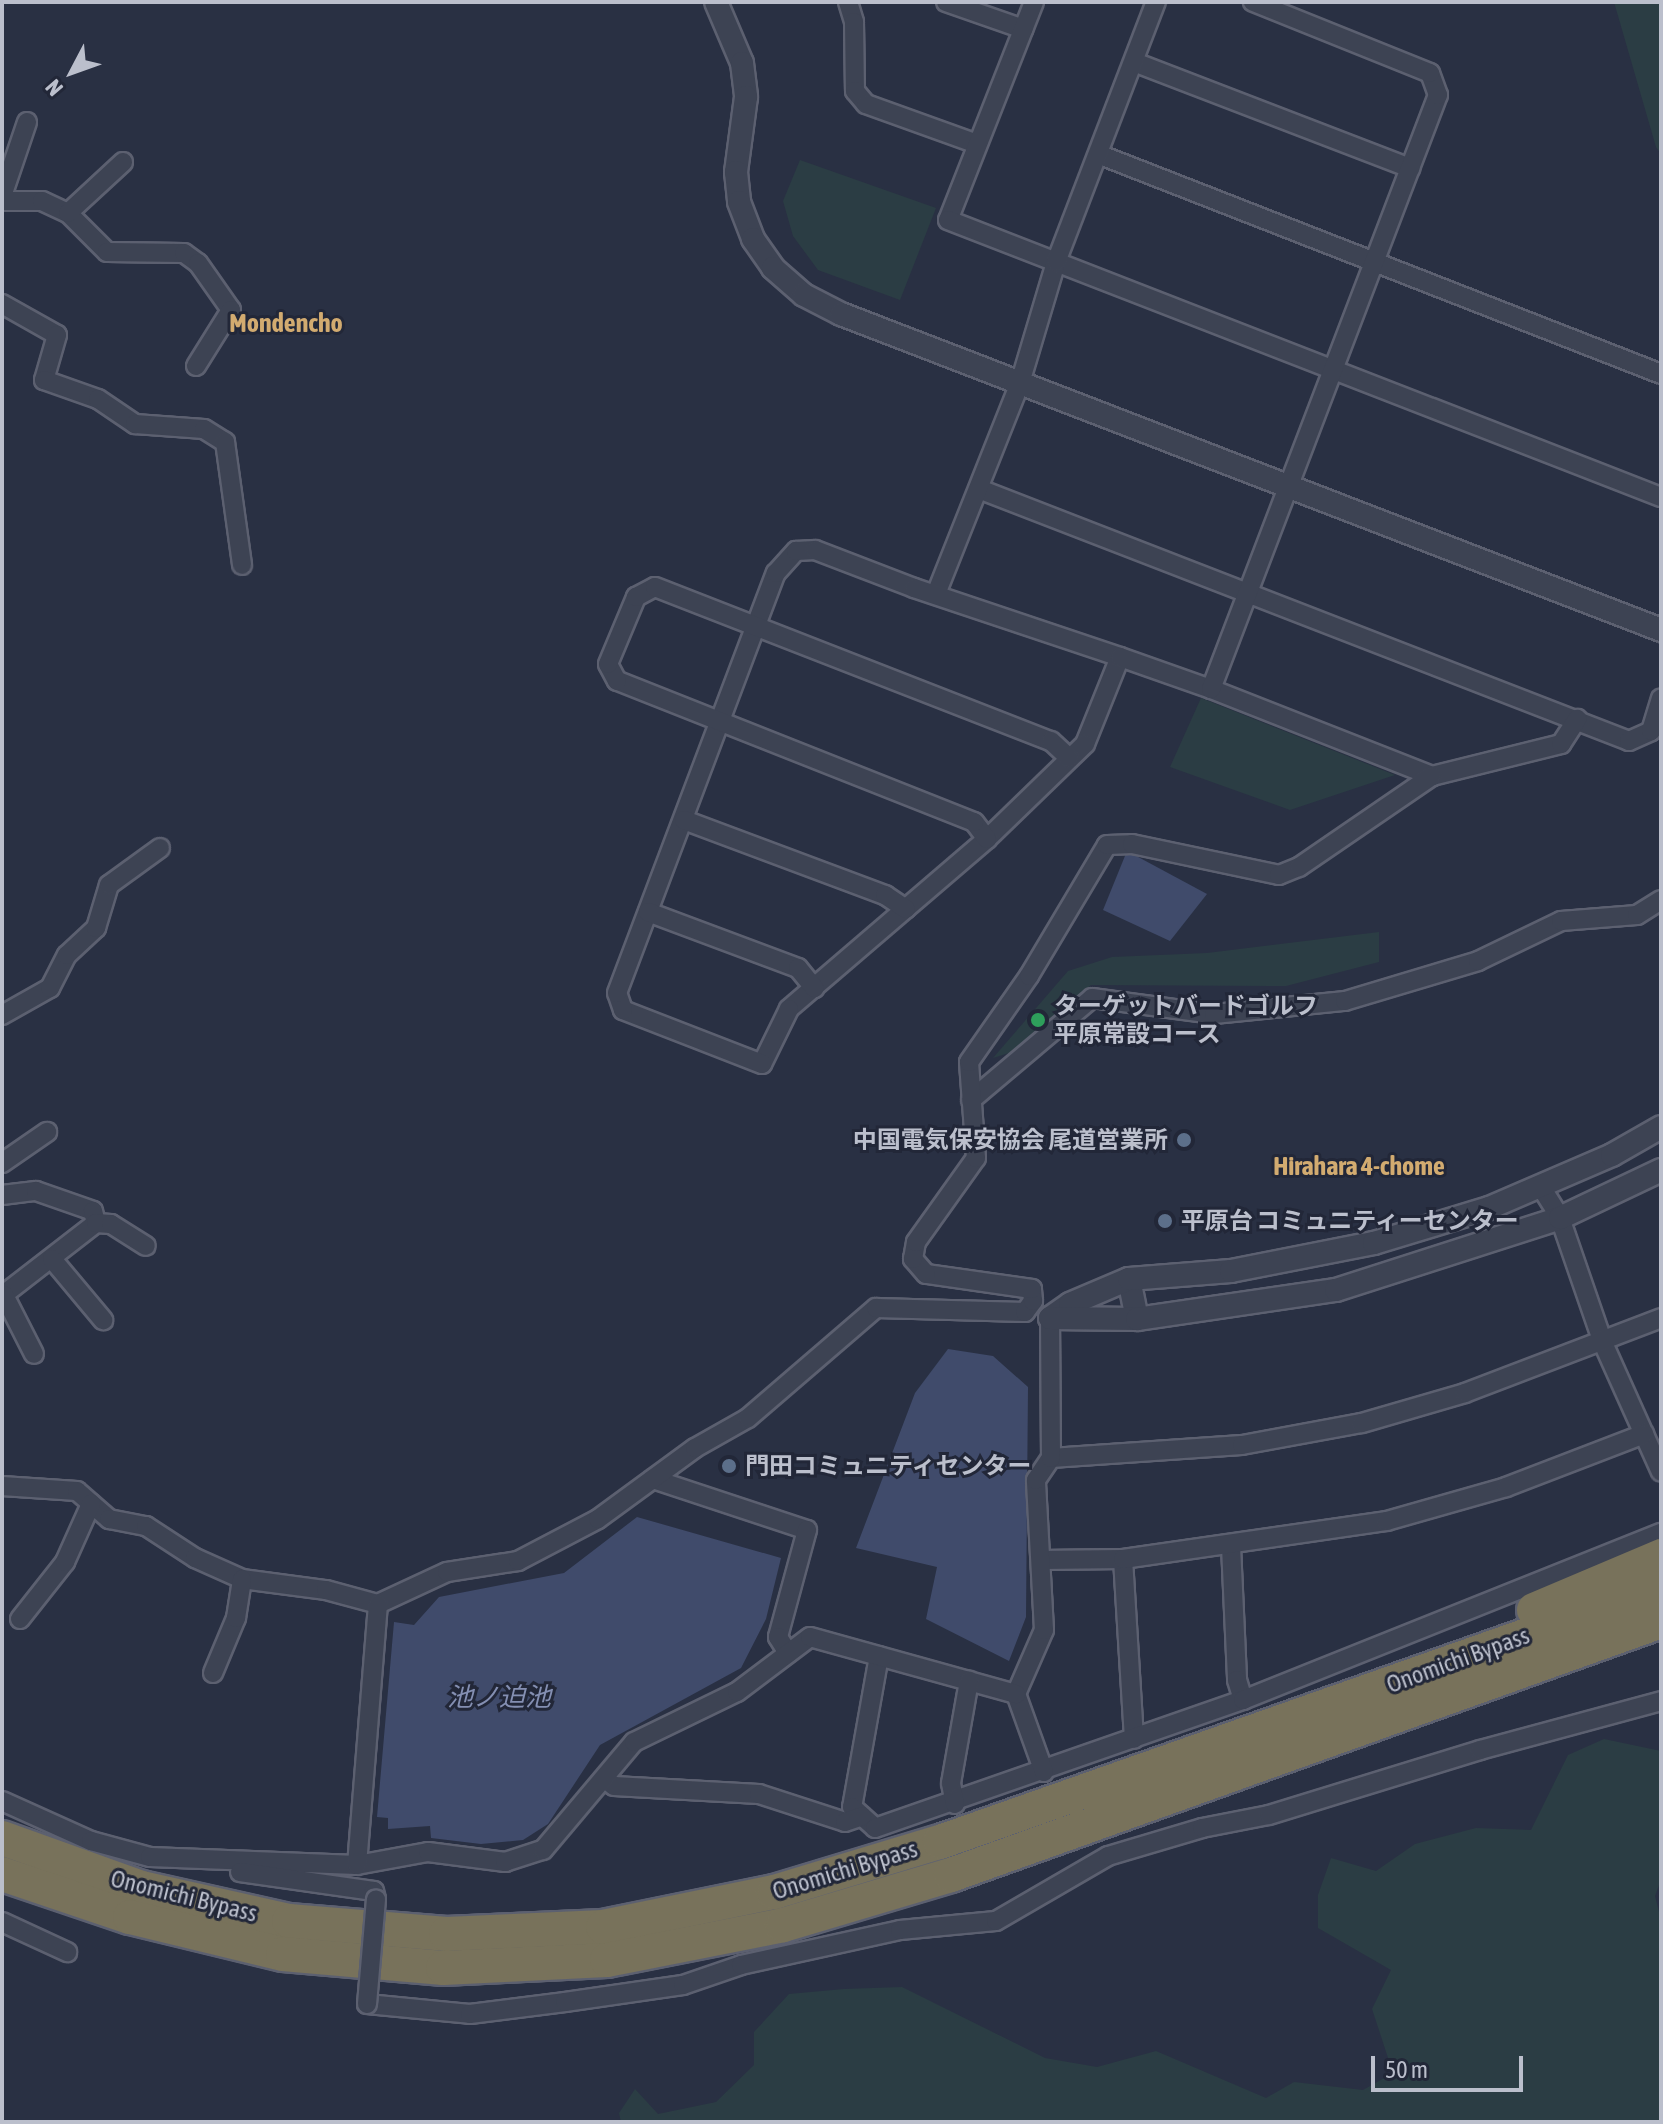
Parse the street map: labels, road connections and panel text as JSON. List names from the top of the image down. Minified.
{"streets":{"highway":["Onomichi Bypass"]},"districts":["Mondencho","Hirahara 4-chome"],"water":["池ノ迫池"],"places":["ターゲットバードゴルフ 平原常設コース","中国電気保安協会 尾道営業所","平原台 コミュニティーセンター","門田コミュニティセンター"],"scale_bar":"50 m","north":"bottom left"}
